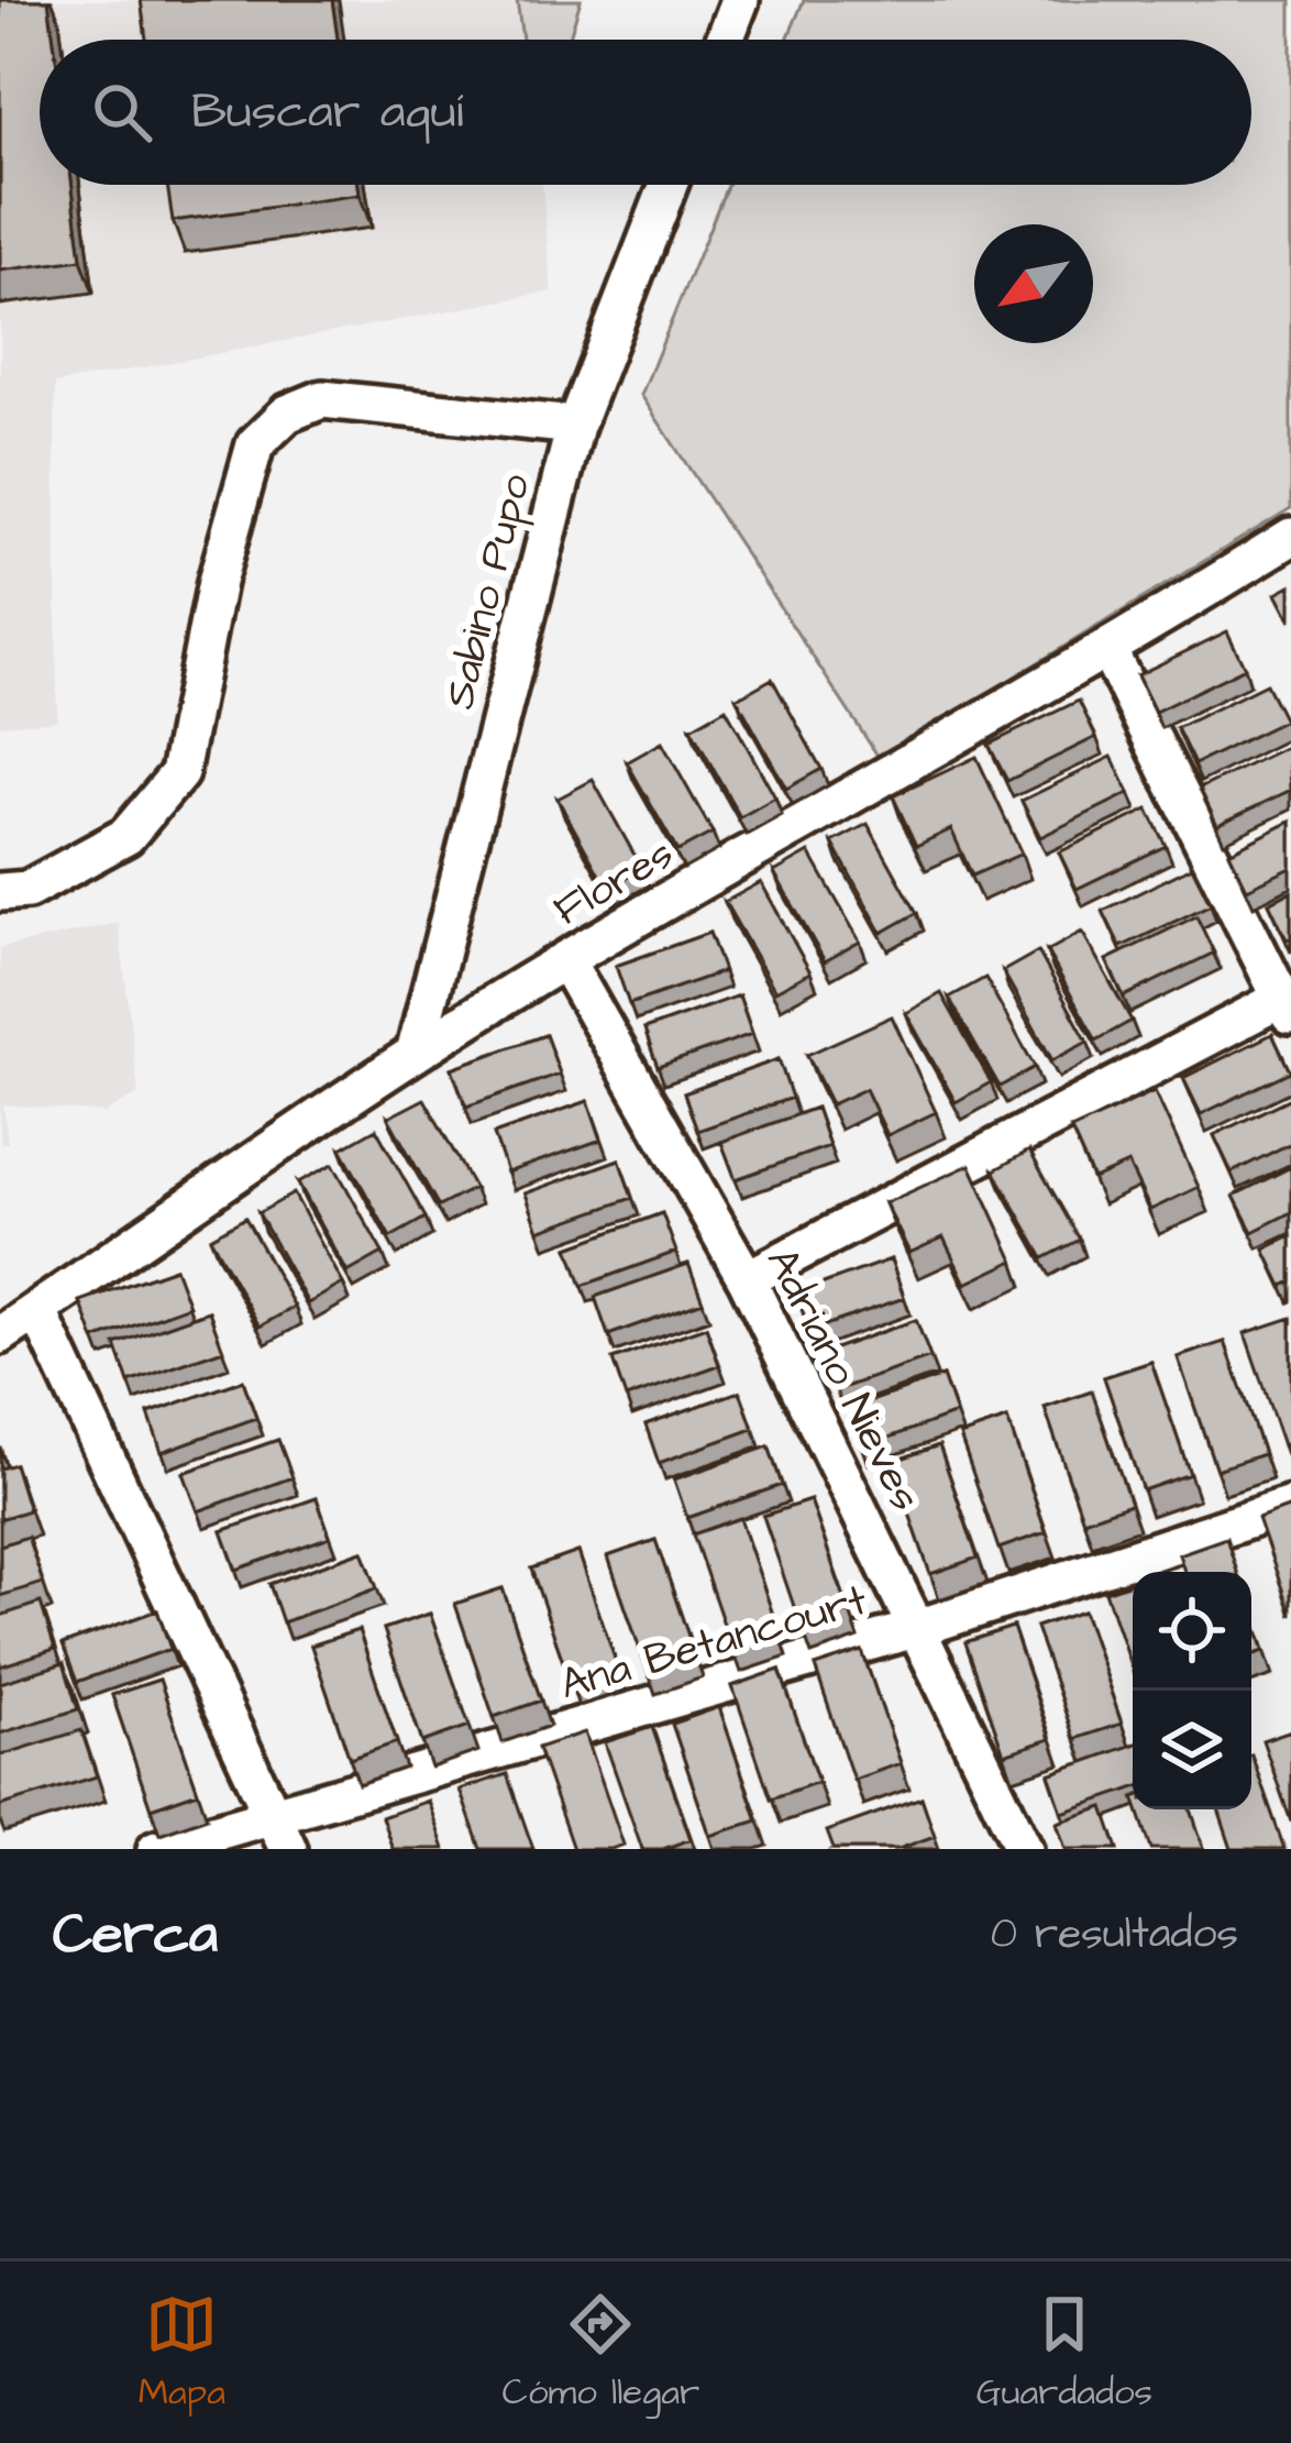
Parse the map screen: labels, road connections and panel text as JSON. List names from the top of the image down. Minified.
{"streets":{"street":["Sabino Pupo","Flores","Adriano Nieves","Ana Betancourt"]},"crossings":[["Sabino Pupo","Flores"],["Flores","Adriano Nieves"],["Adriano Nieves","Ana Betancourt"]],"north":"bottom left","page":{"search":"Buscar aquí","heading":["Cerca","0 resultados"],"nav":["Mapa","Cómo llegar","Guardados"]}}
